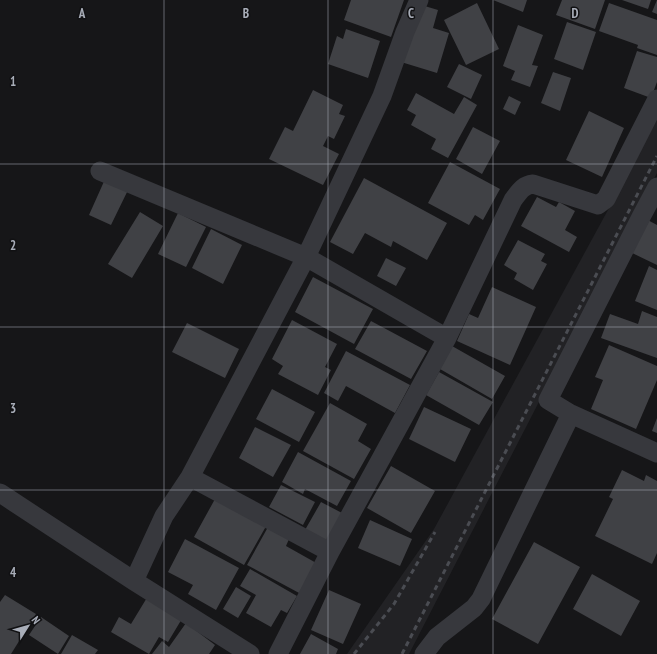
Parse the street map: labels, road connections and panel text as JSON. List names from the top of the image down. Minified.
{"north":"top right","grid":{"columns":["A","B","C","D"],"rows":["1","2","3","4"]}}
